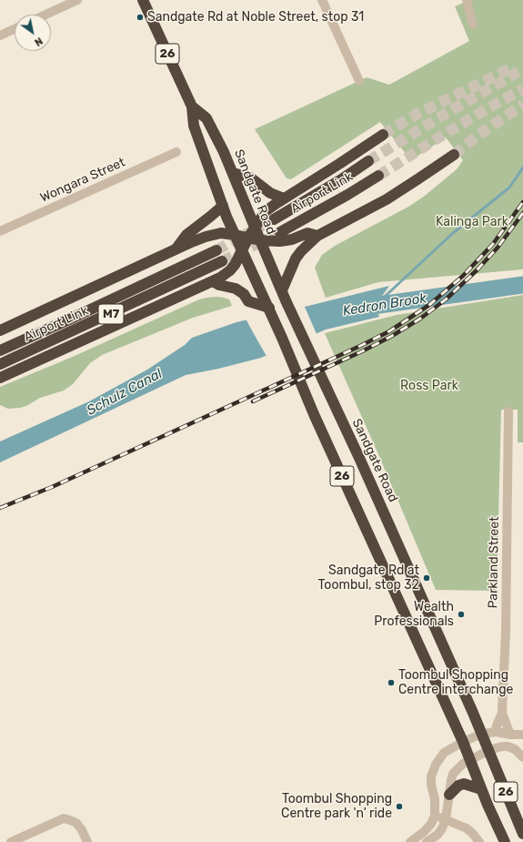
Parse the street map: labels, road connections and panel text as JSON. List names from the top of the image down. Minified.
{"streets":{"highway":["26","Sandgate Road","Airport Link","M7"],"street":["Wongara Street","Parkland Street"]},"water":["Kedron Brook","Schulz Canal"],"parks":["Kalinga Park","Ross Park"],"places":["Sandgate Rd at Noble Street, stop 31","Sandgate Rd at Toombul, stop 32","Wealth Professionals","Toombul Shopping Centre interchange","Toombul Shopping Centre park 'n' ride"],"north":"bottom right"}
